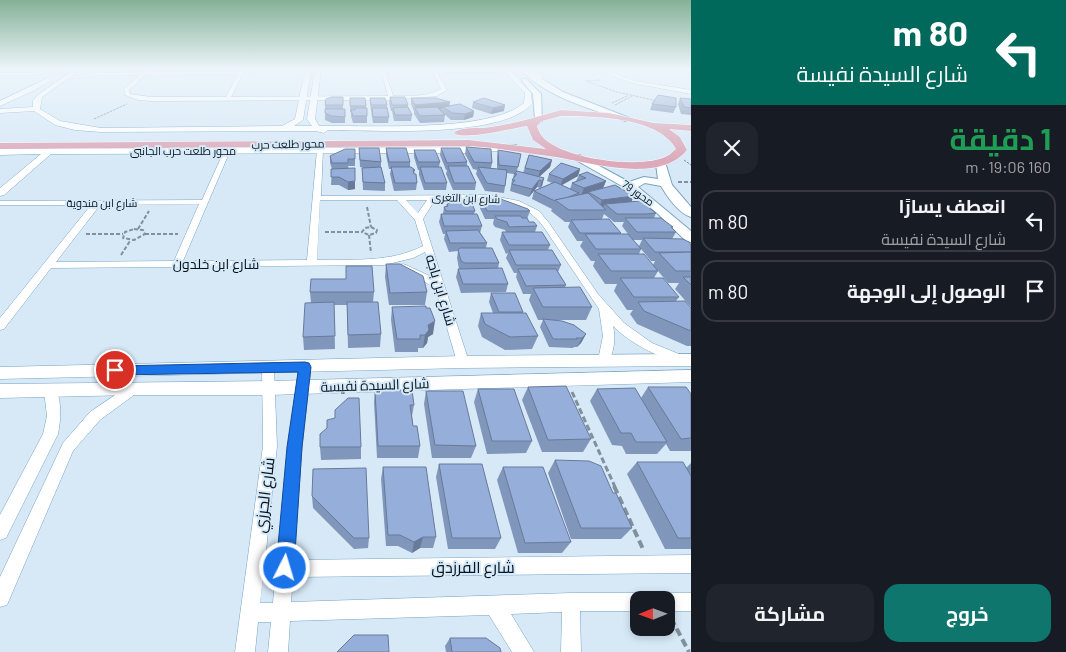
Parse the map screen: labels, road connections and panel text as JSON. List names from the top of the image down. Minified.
{"streets":{"main road":["محور طلعت حرب","محور 79"],"street":["محور طلعت حرب الجانبى","شارع ابن التغرى","شارع ابن مندوية","شارع ابن خلدون","شارع ابن باجه","شارع السيدة نفيسة","شارع الجرزي","شارع الفرزدق"]},"crossings":[["محور طلعت حرب","محور طلعت حرب الجانبى"],["محور طلعت حرب","محور 79"],["شارع ابن التغرى","شارع ابن باجه"],["شارع ابن التغرى","شارع السيدة نفيسة"],["شارع ابن خلدون","شارع ابن باجه"],["شارع ابن باجه","شارع السيدة نفيسة"],["شارع السيدة نفيسة","شارع الجرزي"],["شارع الجرزي","شارع الفرزدق"]],"north":"left","page":{"turn":["80 m","شارع السيدة نفيسة"],"heading":["1 دقيقة","160 m · 19:06"],"list":[{"name":"انعطف يسارًا","note":"شارع السيدة نفيسة","value":"80 m"},{"name":"الوصول إلى الوجهة","value":"80 m"}],"buttons":["خروج","مشاركة"]}}
